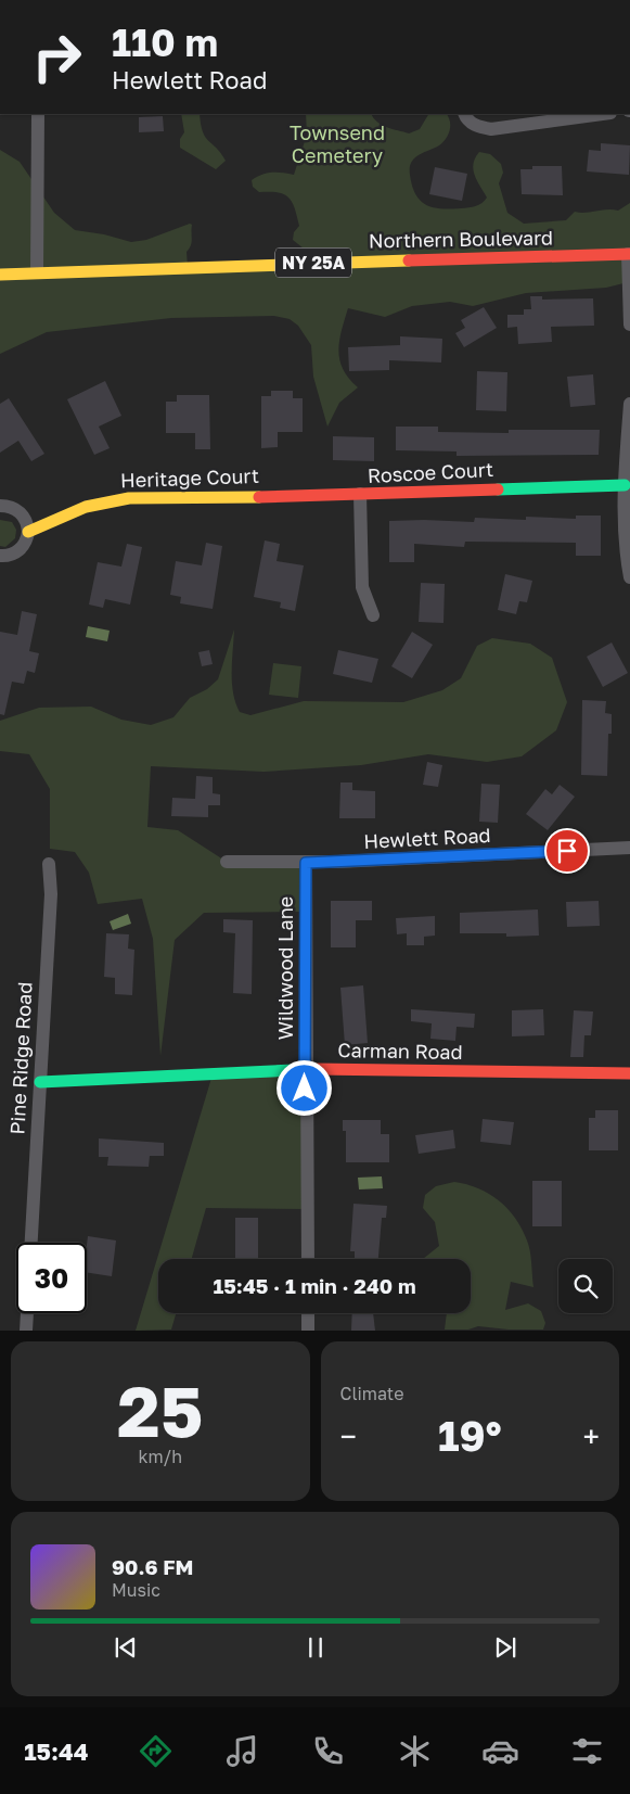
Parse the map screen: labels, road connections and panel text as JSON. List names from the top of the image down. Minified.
{"streets":{"street":["Northern Boulevard","NY 25A","Roscoe Court","Heritage Court","Hewlett Road","Wildwood Lane","Carman Road","Pine Ridge Road"]},"crossings":[["Roscoe Court","Heritage Court"],["Hewlett Road","Wildwood Lane"],["Wildwood Lane","Carman Road"],["Carman Road","Pine Ridge Road"]],"parks":["Townsend Cemetery"],"page":{"turn":["110 m","Hewlett Road"],"limit":"30","trip":"15:45 · 1 min · 240 m","tile":[["25","km/h"],"Climate"],"heat":["−","19°","+"],"song":["90.6 FM","Music"],"tabs":"15:44"}}
